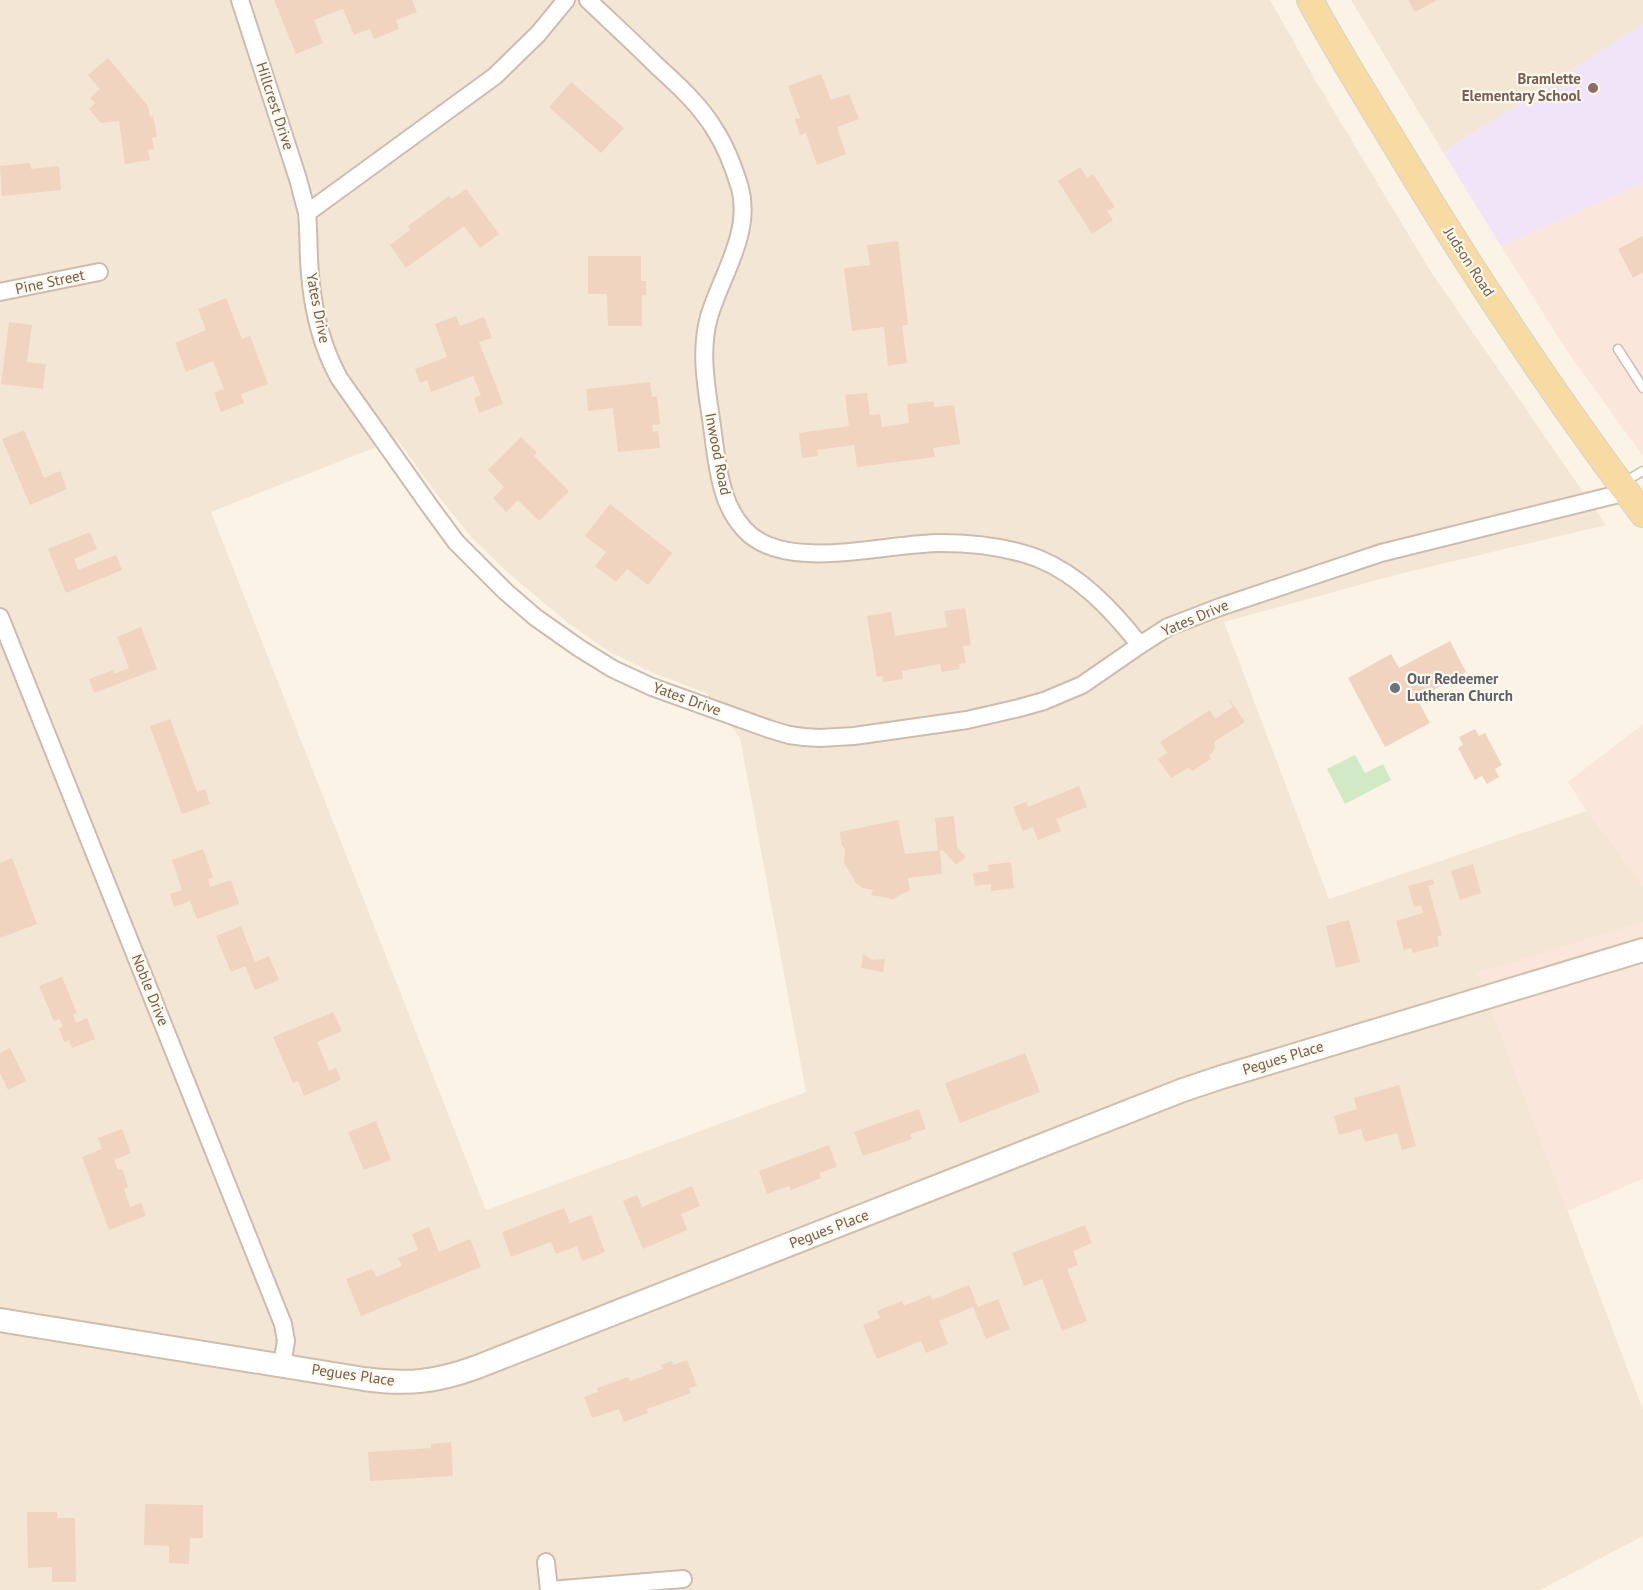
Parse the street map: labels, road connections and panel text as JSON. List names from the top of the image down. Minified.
{"streets":{"main road":["Judson Road"],"street":["Hillcrest Drive","Pine Street","Yates Drive","Inwood Road","Noble Drive","Pegues Place"]},"crossings":[["Hillcrest Drive","Yates Drive"],["Judson Road","Yates Drive"],["Yates Drive","Inwood Road"],["Noble Drive","Pegues Place"]],"places":["Bramlette Elementary School","Our Redeemer Lutheran Church"]}
